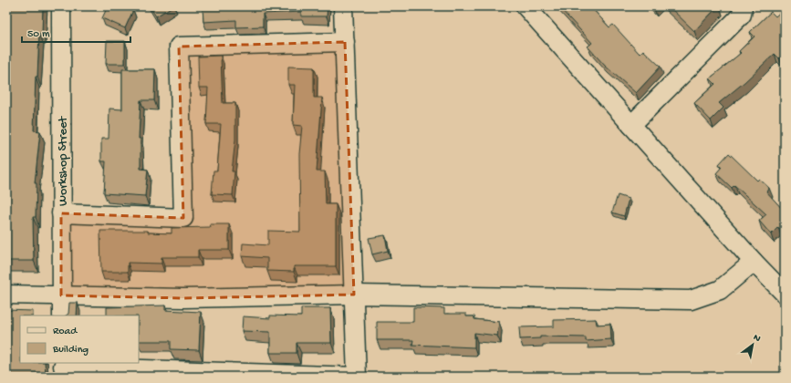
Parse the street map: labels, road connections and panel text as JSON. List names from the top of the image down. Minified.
{"streets":{"street":["Workshop Street"]},"legend":["Road","Building"],"scale_bar":"50 m","north":"top right"}
